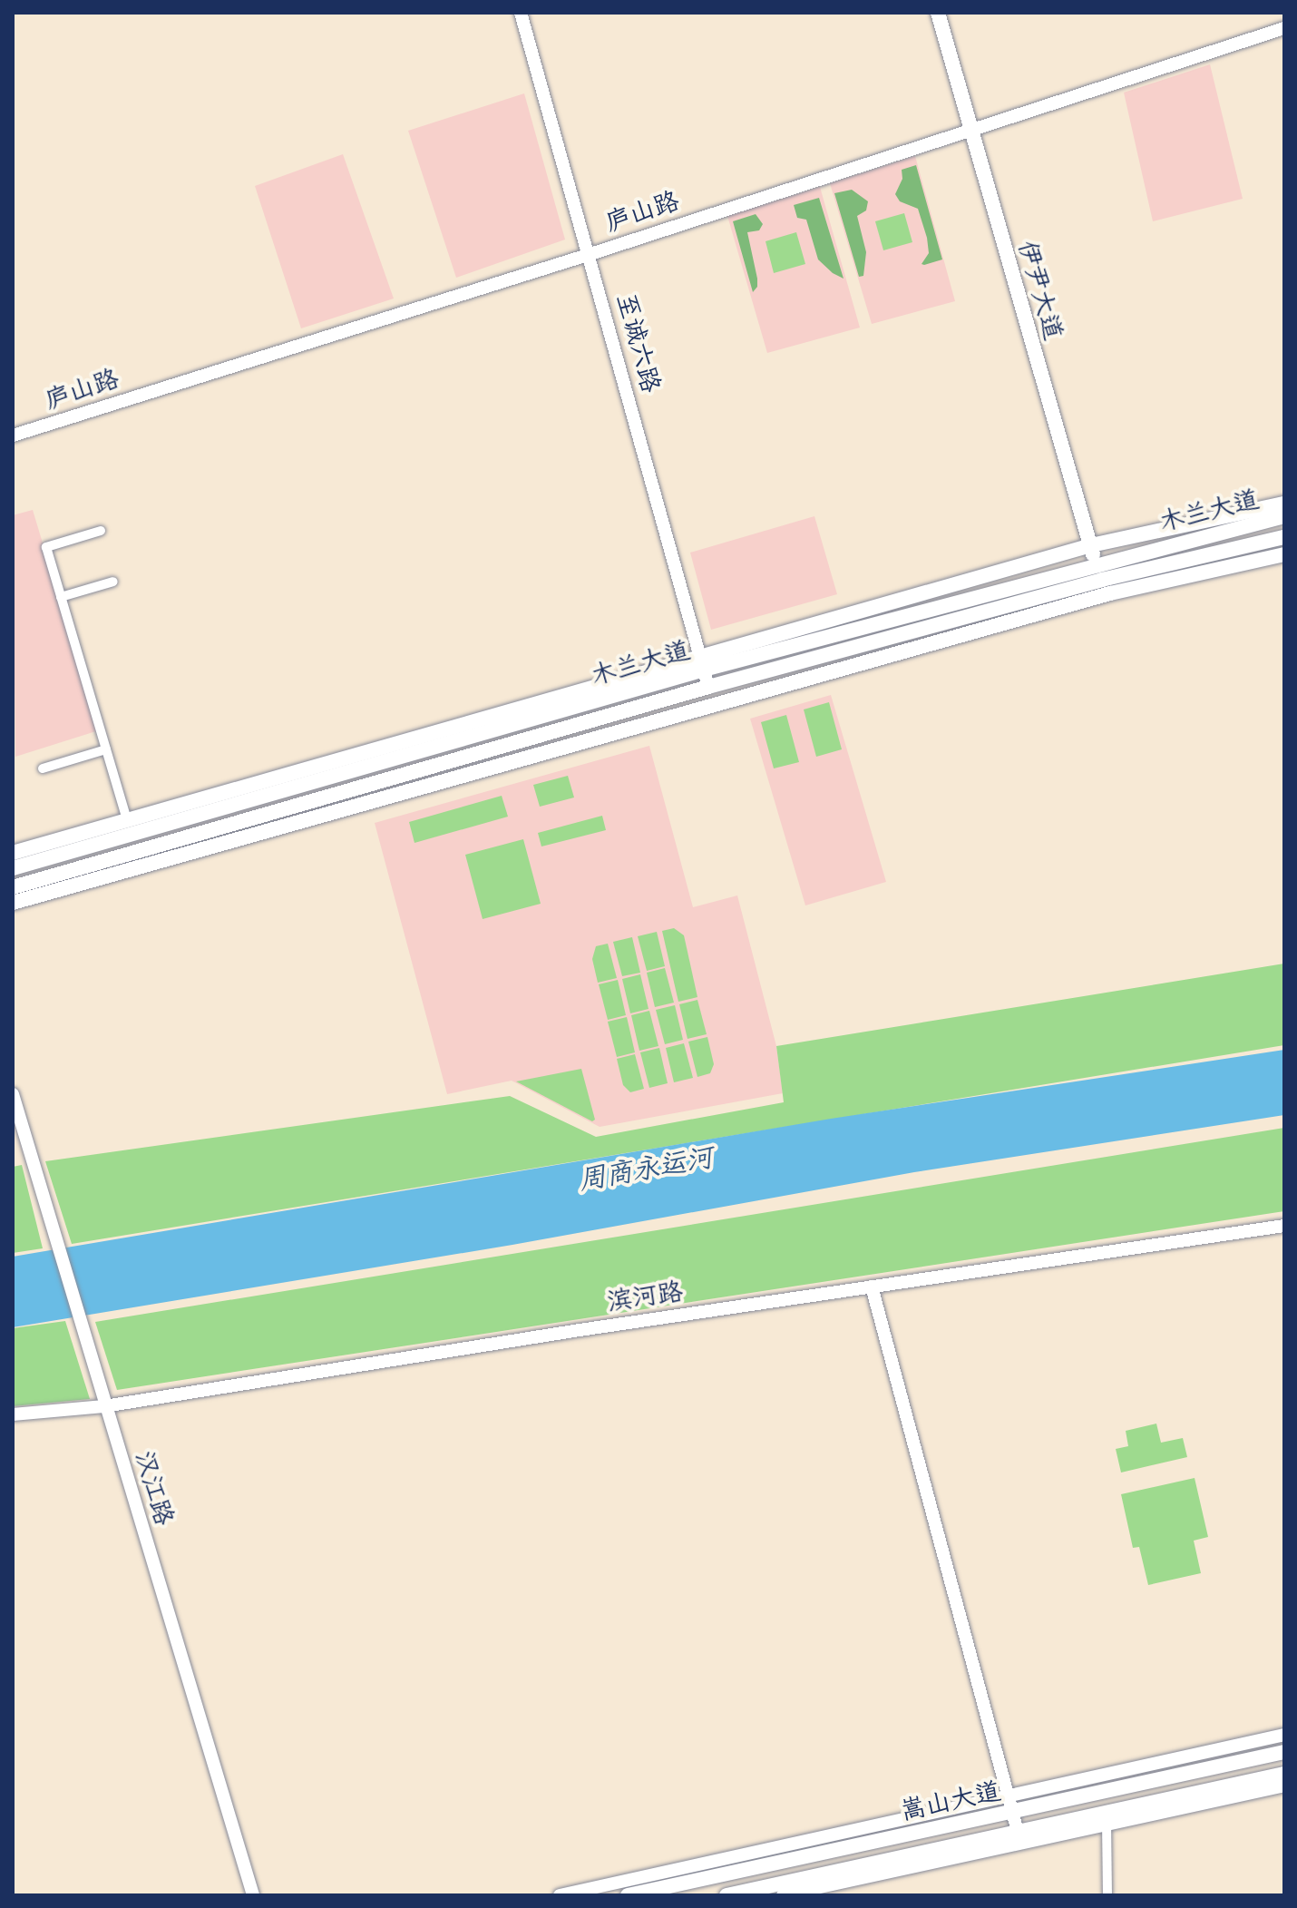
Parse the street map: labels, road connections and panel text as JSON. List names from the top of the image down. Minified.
{"streets":{"main road":["伊尹大道","木兰大道","嵩山大道"],"street":["庐山路","至诚六路","滨河路","汉江路"]},"crossings":[["庐山路","伊尹大道"],["庐山路","至诚六路"],["伊尹大道","木兰大道"],["至诚六路","木兰大道"],["滨河路","汉江路"]],"water":["周商永运河"]}
